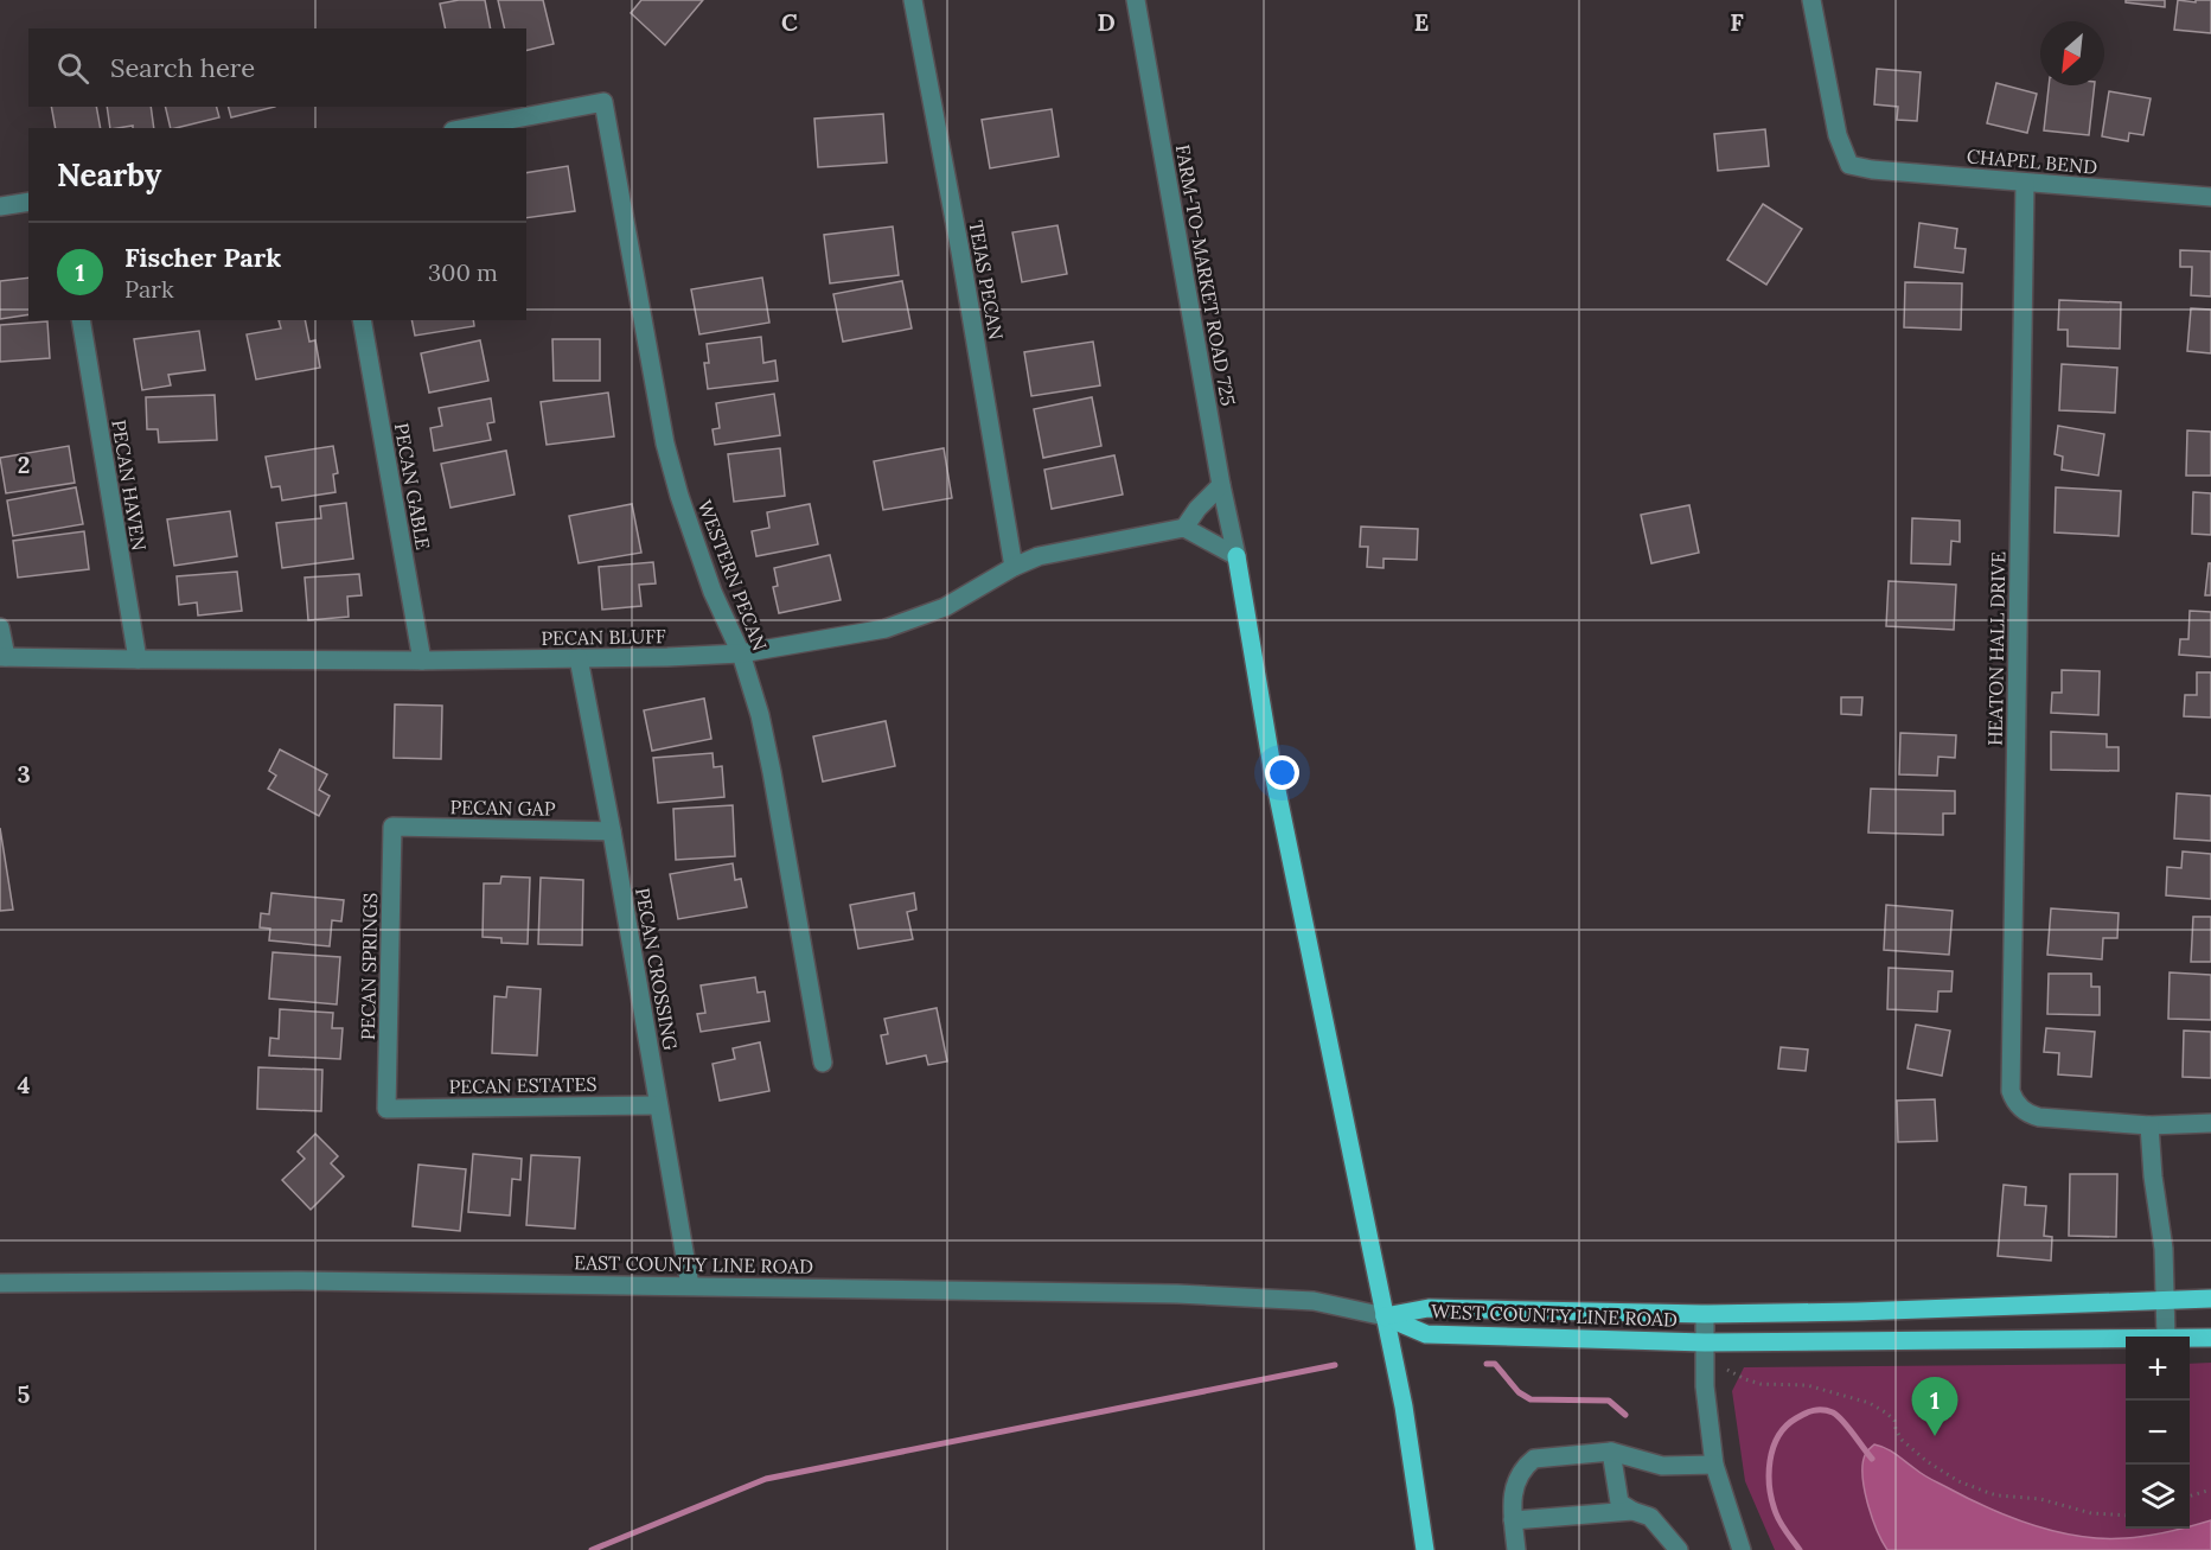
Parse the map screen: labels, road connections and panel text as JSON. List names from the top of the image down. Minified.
{"streets":{"main road":["WEST COUNTY LINE ROAD"],"street":["CHAPEL BEND","FARM-TO-MARKET ROAD 725","TEJAS PECAN","PECAN HAVEN","PECAN GABLE","WESTERN PECAN","PECAN BLUFF","HEATON HALL DRIVE","PECAN GAP","PECAN SPRINGS","PECAN CROSSING","PECAN ESTATES","EAST COUNTY LINE ROAD"]},"crossings":[["CHAPEL BEND","HEATON HALL DRIVE"],["TEJAS PECAN","PECAN BLUFF"],["PECAN HAVEN","PECAN BLUFF"],["PECAN GABLE","PECAN BLUFF"],["WESTERN PECAN","PECAN BLUFF"],["PECAN BLUFF","PECAN CROSSING"],["PECAN GAP","PECAN SPRINGS"],["PECAN GAP","PECAN CROSSING"],["PECAN SPRINGS","PECAN ESTATES"],["PECAN CROSSING","PECAN ESTATES"],["PECAN CROSSING","EAST COUNTY LINE ROAD"],["EAST COUNTY LINE ROAD","WEST COUNTY LINE ROAD"]],"north":"bottom left","page":{"search":"Search here","heading":"Nearby","list":[{"mark":"1","name":"Fischer Park","note":"Park","value":"300 m"}],"map_buttons":["+","−"],"pins":"1"},"grid":{"columns":["C","D","E","F"],"rows":["2","3","4","5"]}}
